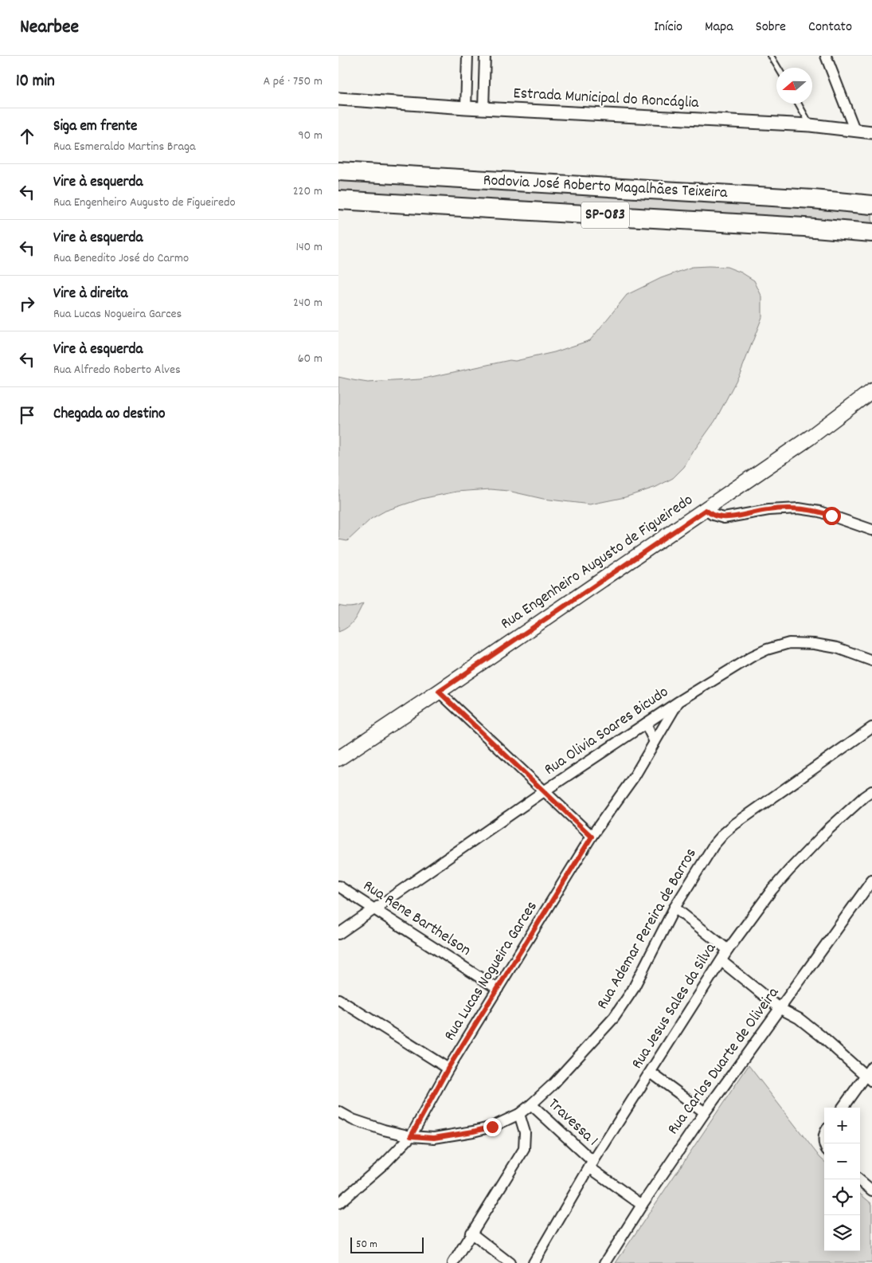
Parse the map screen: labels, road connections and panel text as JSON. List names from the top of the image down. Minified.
{"streets":{"highway":["Rodovia José Roberto Magalhães Teixeira","SP-083"],"main road":["Rua Engenheiro Augusto de Figueiredo"],"street":["Estrada Municipal do Roncáglia","Rua Olivia Soares Bicudo","Rua Rene Barthelson","Rua Ademar Pereira de Barros","Rua Lucas Nogueira Garces","Rua Jesus Sales da Silva","Rua Carlos Duarte de Oliveira","Travessa 1"]},"crossings":[["Rua Olivia Soares Bicudo","Rua Rene Barthelson"],["Rua Olivia Soares Bicudo","Rua Lucas Nogueira Garces"],["Rua Rene Barthelson","Rua Lucas Nogueira Garces"],["Rua Ademar Pereira de Barros","Rua Lucas Nogueira Garces"],["Rua Ademar Pereira de Barros","Travessa 1"],["Rua Jesus Sales da Silva","Travessa 1"],["Rua Carlos Duarte de Oliveira","Travessa 1"]],"scale_bar":"50 m","north":"left","page":{"header":"Nearbee","nav":["Início","Mapa","Sobre","Contato"],"heading":["10 min","A pé · 750 m"],"list":[["Siga em frente","Rua Esmeraldo Martins Braga","90 m"],["Vire à esquerda","Rua Engenheiro Augusto de Figueiredo","220 m"],["Vire à esquerda","Rua Benedito José do Carmo","140 m"],["Vire à direita","Rua Lucas Nogueira Garces","240 m"],["Vire à esquerda","Rua Alfredo Roberto Alves","60 m"],"Chegada ao destino"],"map_buttons":["+","−"],"scale":"50 m"}}
